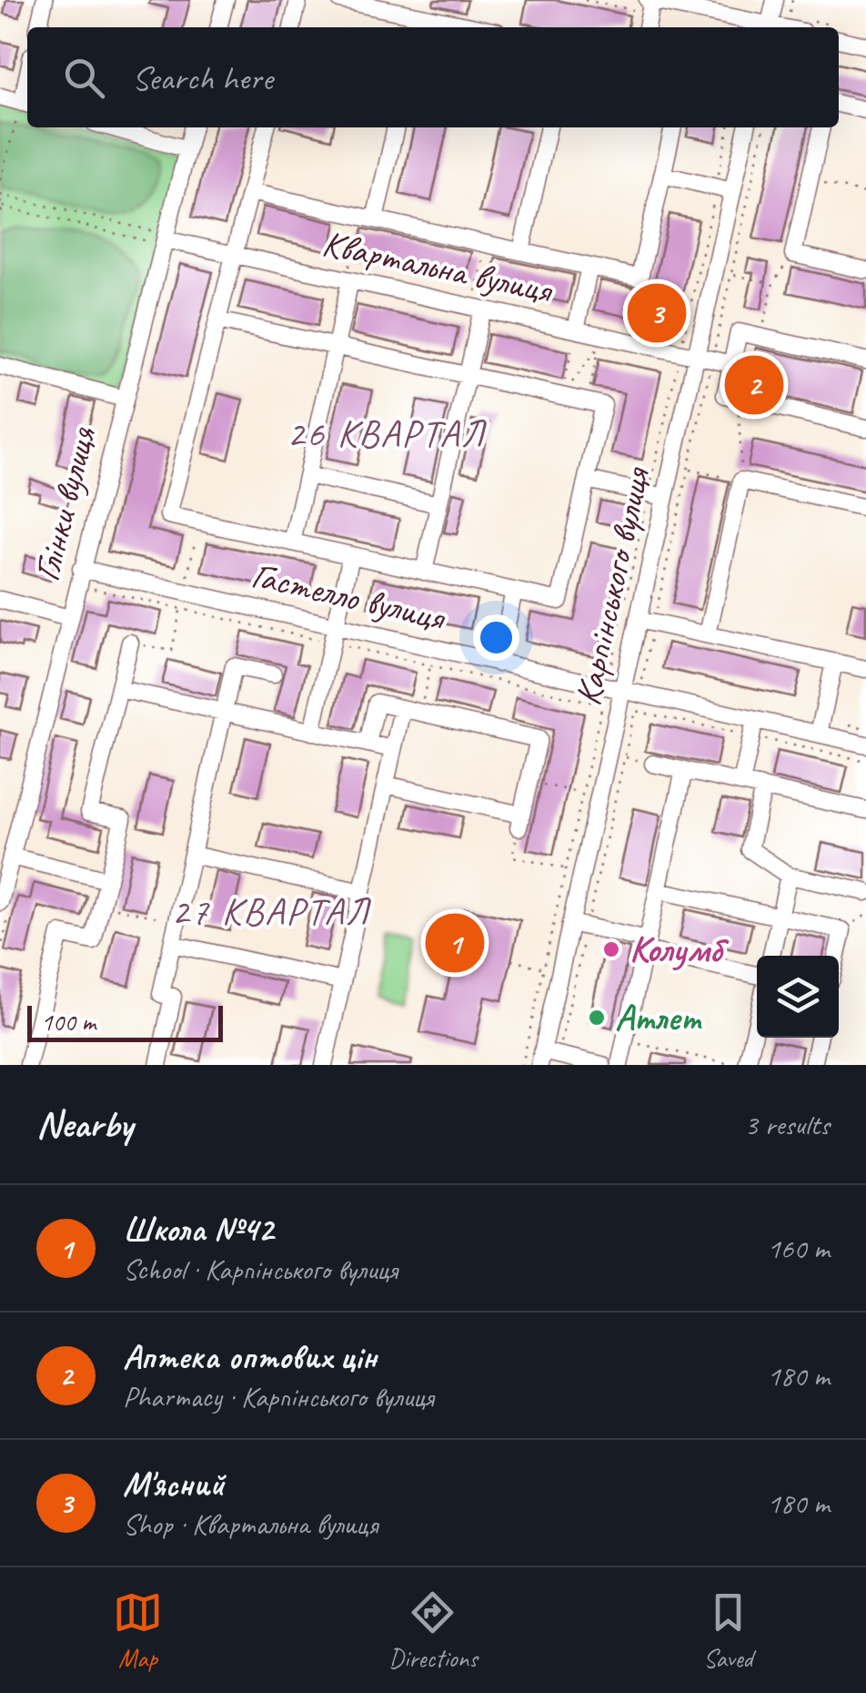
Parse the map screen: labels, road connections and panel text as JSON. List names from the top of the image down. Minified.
{"streets":{"street":["Квартальна вулиця","Глінки вулиця","Карпінського вулиця","Гастелло вулиця"]},"crossings":[["Квартальна вулиця","Глінки вулиця"],["Квартальна вулиця","Карпінського вулиця"],["Глінки вулиця","Гастелло вулиця"],["Карпінського вулиця","Гастелло вулиця"]],"districts":["26 КВАРТАЛ","27 КВАРТАЛ"],"places":["Колумб","Атлет"],"scale_bar":"100 m","page":{"search":"Search here","pins":["3","2","1"],"scale":"100 m","heading":["Nearby","3 results"],"list":[{"mark":"1","name":"Школа №42","note":"School · Карпінського вулиця","value":"160 m"},{"mark":"2","name":"Аптека оптових цін","note":"Pharmacy · Карпінського вулиця","value":"180 m"},{"mark":"3","name":"М'ясний","note":"Shop · Квартальна вулиця","value":"180 m"}],"nav":["Map","Directions","Saved"]}}
